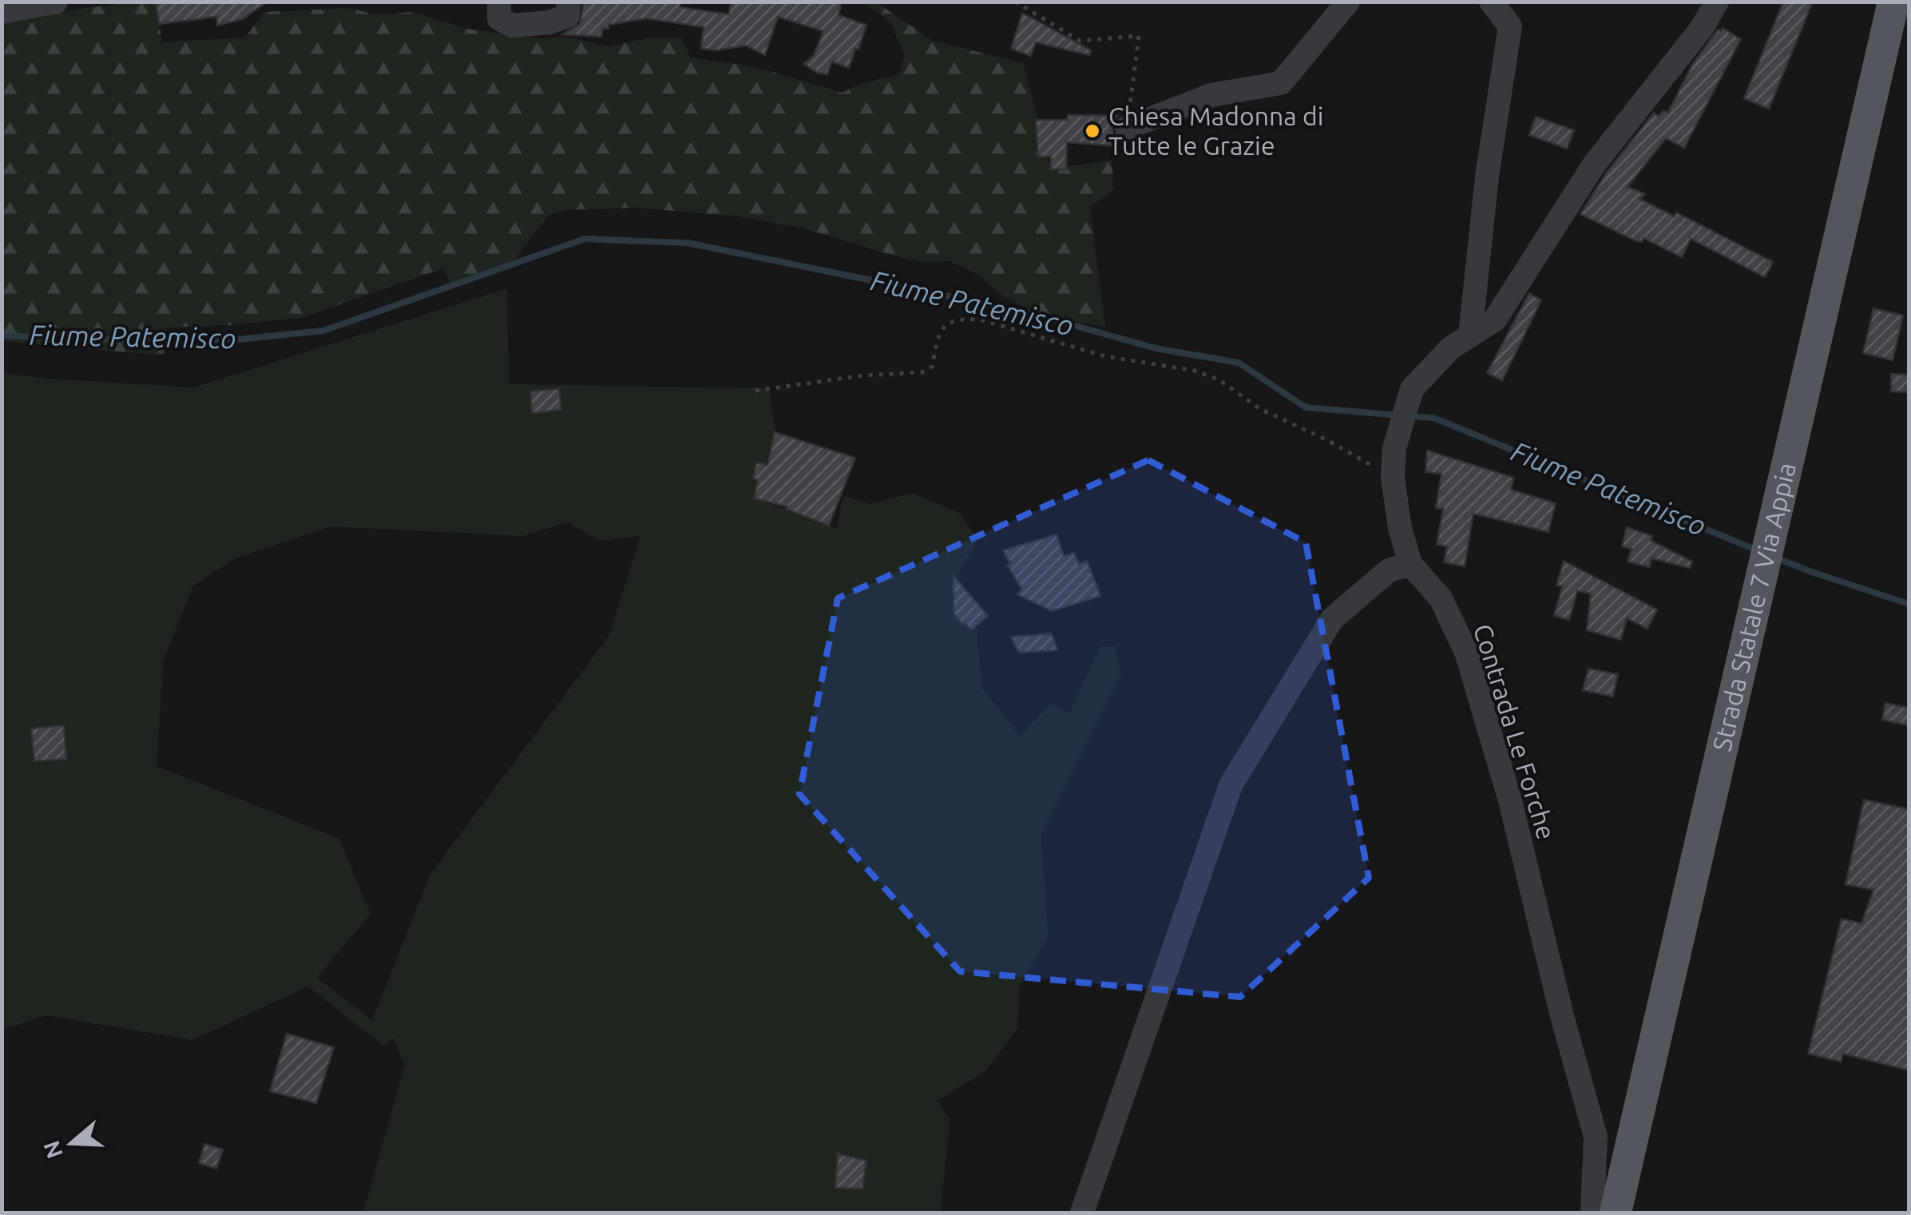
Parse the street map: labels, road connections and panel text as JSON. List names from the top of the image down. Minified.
{"streets":{"main road":["Strada Statale 7 Via Appia"],"street":["Contrada Le Forche"]},"water":["Fiume Patemisco"],"places":["Chiesa Madonna di Tutte le Grazie"],"north":"left"}
